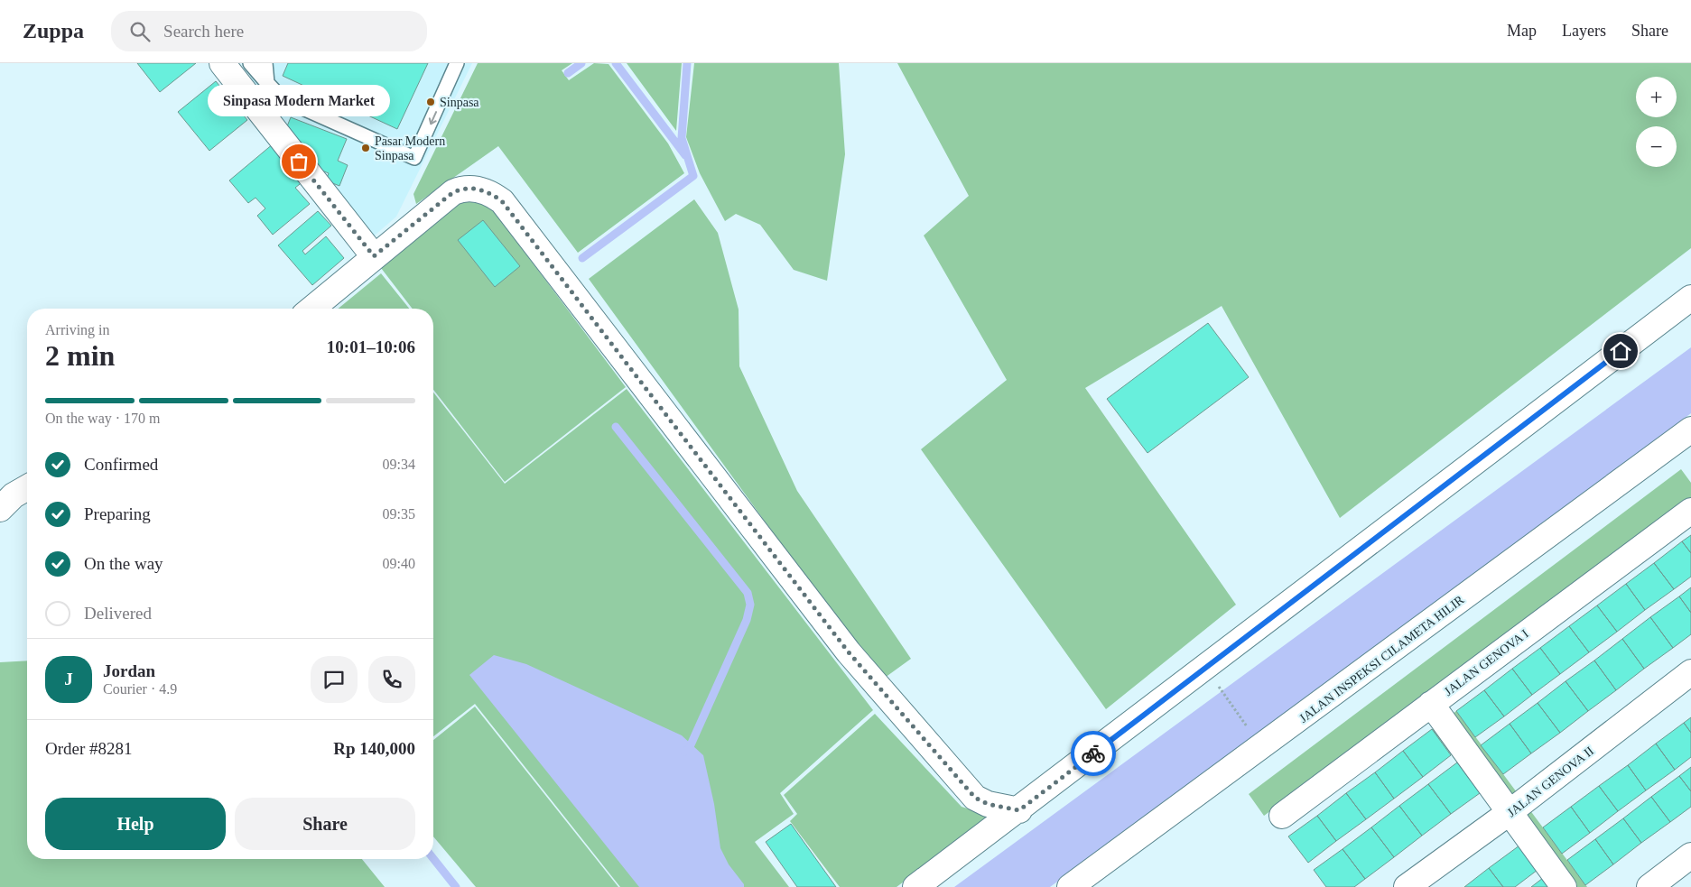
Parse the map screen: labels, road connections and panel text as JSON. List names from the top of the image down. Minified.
{"streets":{"street":["JALAN INSPEKSI CILAMETA HILIR","JALAN GENOVA I","JALAN GENOVA II"]},"places":["Sinpasa","Pasar Modern Sinpasa","Sinpasa Modern Market"],"page":{"header":"Zuppa","search":"Search here","nav":["Map","Layers","Share"],"map_buttons":["+","−"],"bubble":"Sinpasa Modern Market","heading":["2 min","Arriving in","10:01–10:06"],"panel":["Jordan","Courier · 4.9","Order #8281","Rp 140,000"],"bar":"On the way · 170 m","list":[["Confirmed","09:34"],["Preparing","09:35"],["On the way","09:40"],"Delivered"],"round":"J","buttons":["Help","Share"]}}
